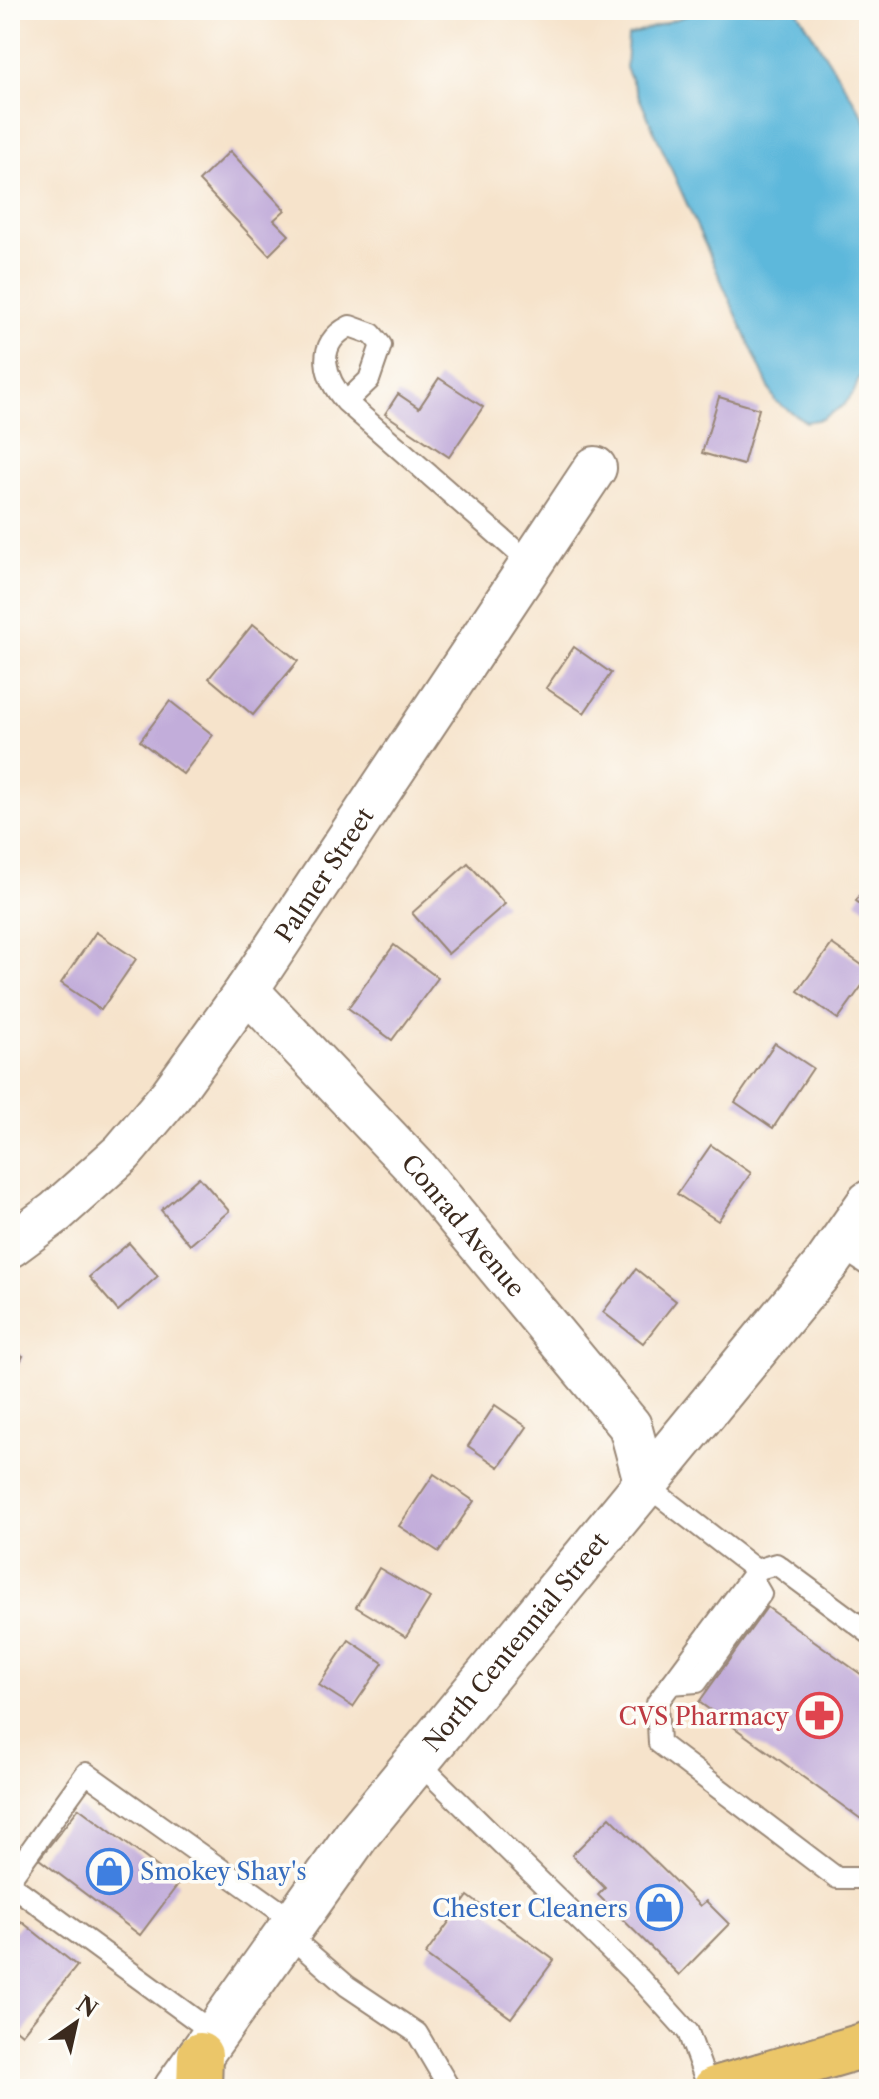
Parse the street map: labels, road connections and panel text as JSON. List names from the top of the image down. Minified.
{"streets":{"street":["Palmer Street","Conrad Avenue","North Centennial Street"]},"crossings":[["Palmer Street","Conrad Avenue"],["Conrad Avenue","North Centennial Street"]],"places":{"pharmacy":["CVS Pharmacy"],"shop":["Smokey Shay's","Chester Cleaners"]},"north":"top right"}
